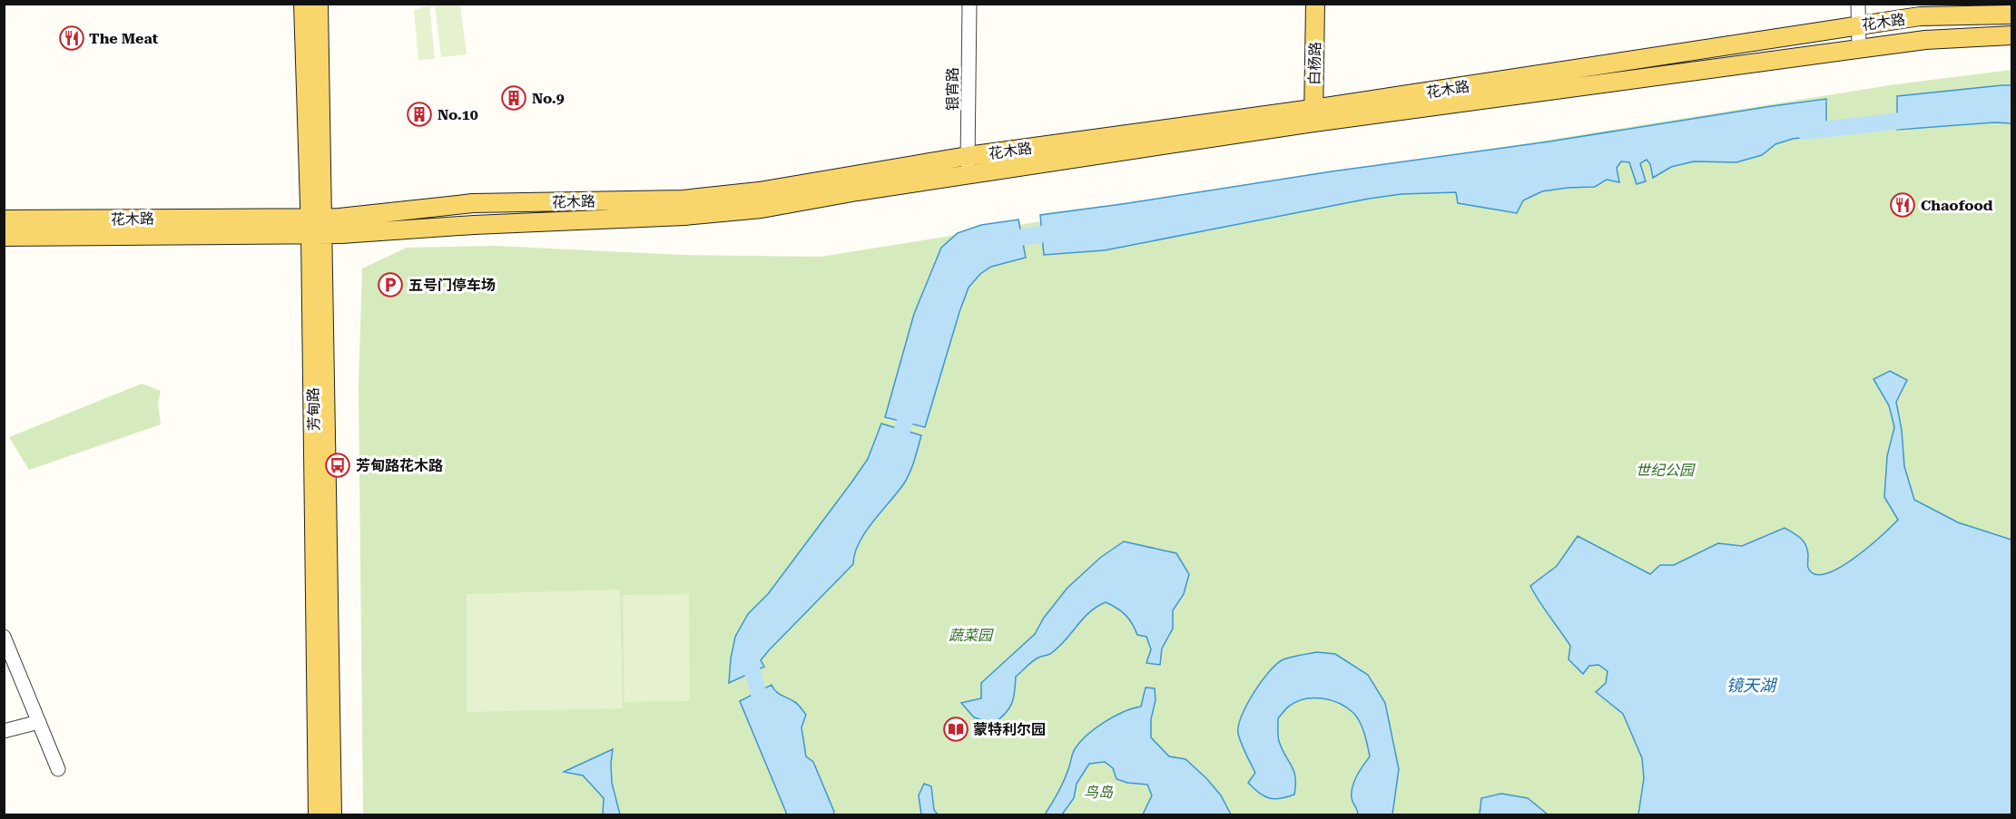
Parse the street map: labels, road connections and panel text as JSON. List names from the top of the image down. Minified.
{"streets":{"main road":["花木路","白杨路","芳甸路"],"street":["银宵路"]},"crossings":[["花木路","白杨路"],["花木路","银宵路"],["花木路","芳甸路"]],"water":["镜天湖"],"parks":["世纪公园","蔬菜园","鸟岛"],"places":{"restaurant":["The Meat","Chaofood"],"building":["No.9","No.10"],"parking":["五号门停车场"],"bus stop":["芳甸路花木路"],"library":["蒙特利尔园"]}}
